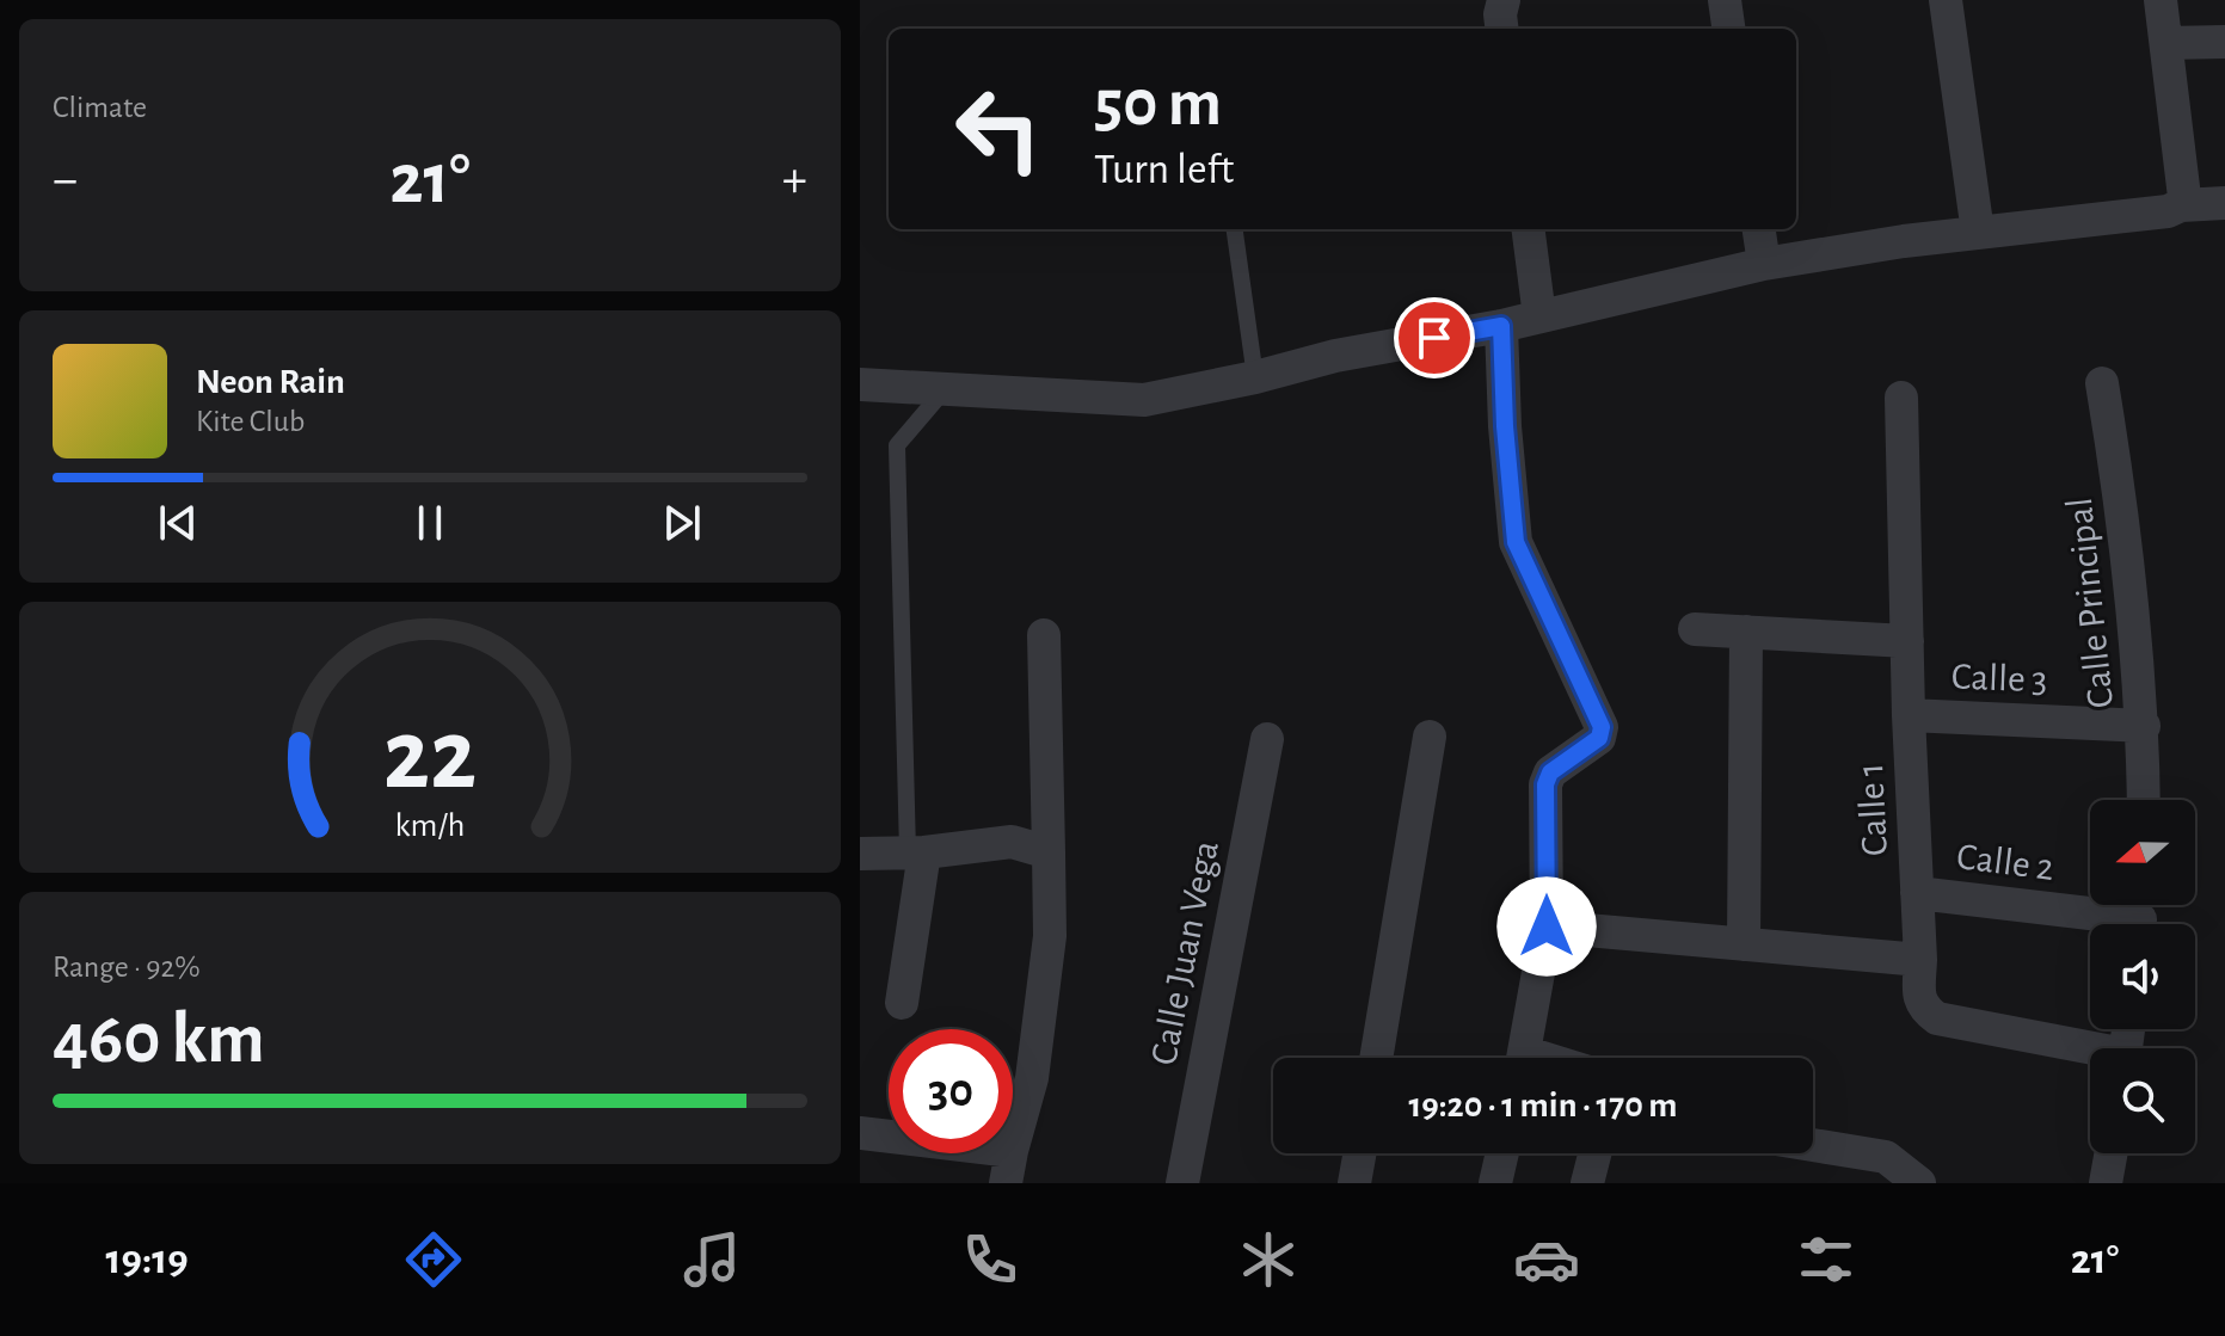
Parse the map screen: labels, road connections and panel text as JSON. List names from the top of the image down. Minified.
{"streets":{"street":["Calle Principal","Calle 3","Calle 1","Calle 2","Calle Juan Vega"]},"crossings":[["Calle Principal","Calle 3"],["Calle 3","Calle 1"],["Calle 1","Calle 2"]],"north":"left","page":{"tile":["Climate",["Range · 92%","460 km"]],"turn":["50 m","Turn left"],"heat":["−","21°","+"],"song":["Neon Rain","Kite Club"],"limit":"30","trip":"19:20 · 1 min · 170 m","tabs":["19:19","21°"],"gauge":["22","km/h"]}}
